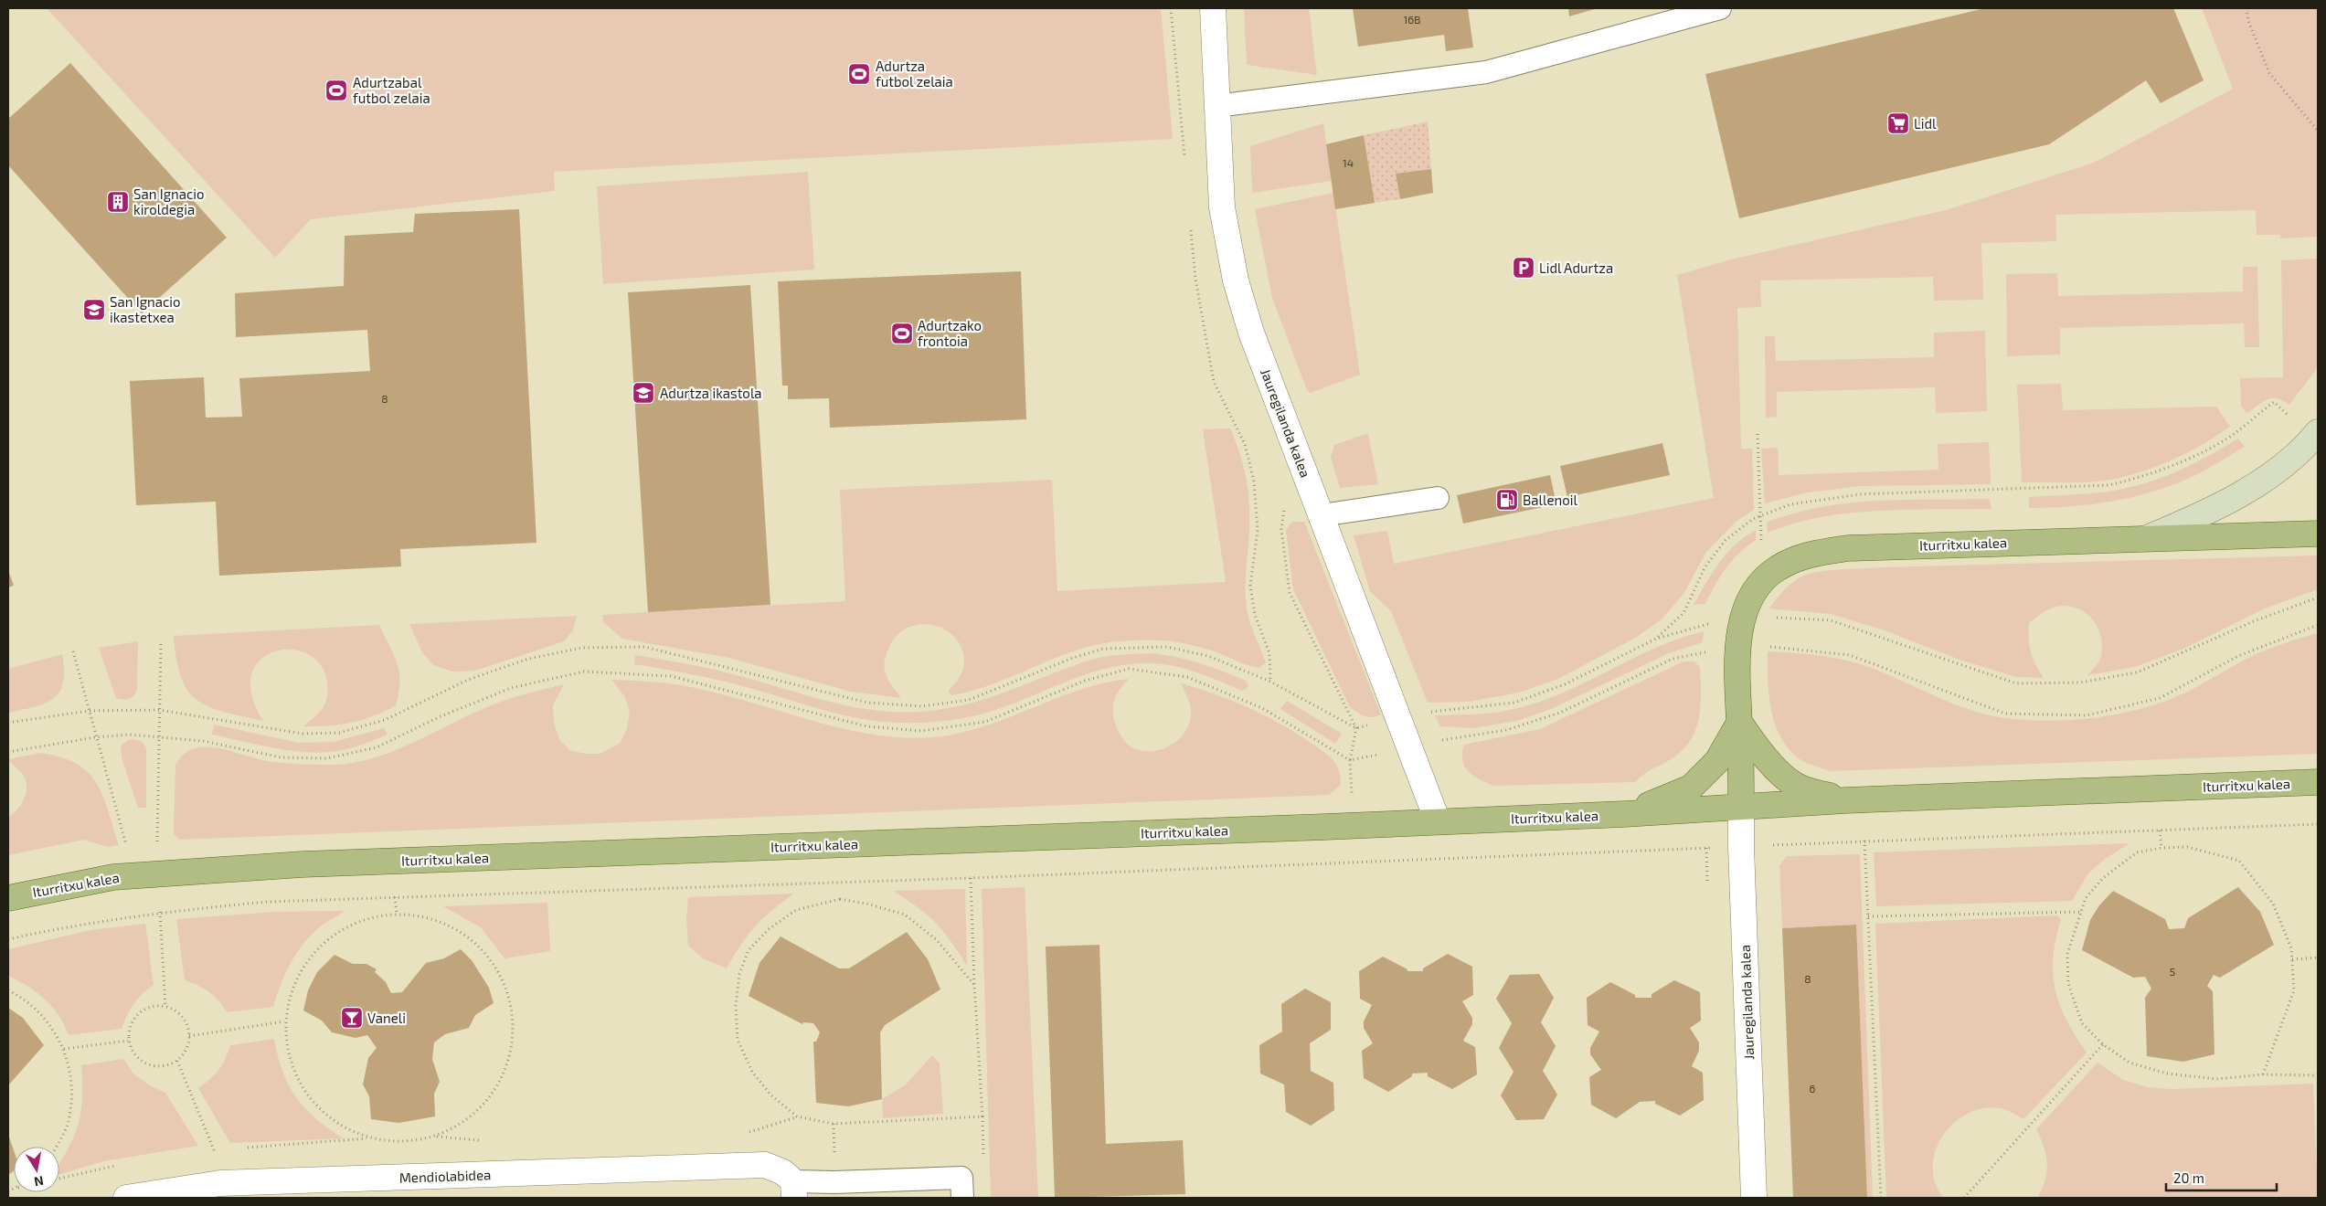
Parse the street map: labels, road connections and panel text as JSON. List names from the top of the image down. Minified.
{"streets":{"main road":["Iturritxu kalea"],"street":["Jauregilanda kalea","Mendiolabidea"]},"crossings":[["Jauregilanda kalea","Iturritxu kalea"]],"places":{"sports":["Adurtza futbol zelaia","Adurtzabal futbol zelaia","Adurtzako frontoia"],"supermarket":["Lidl"],"building":["San Ignacio kiroldegia"],"parking":["Lidl Adurtza"],"school or university":["San Ignacio ikastetxea","Adurtza ikastola"],"fuel station":["Ballenoil"],"bar":["Vaneli"]},"house_numbers":["16B","14","8","5","8","6"],"scale_bar":"20 m","north":"bottom"}
